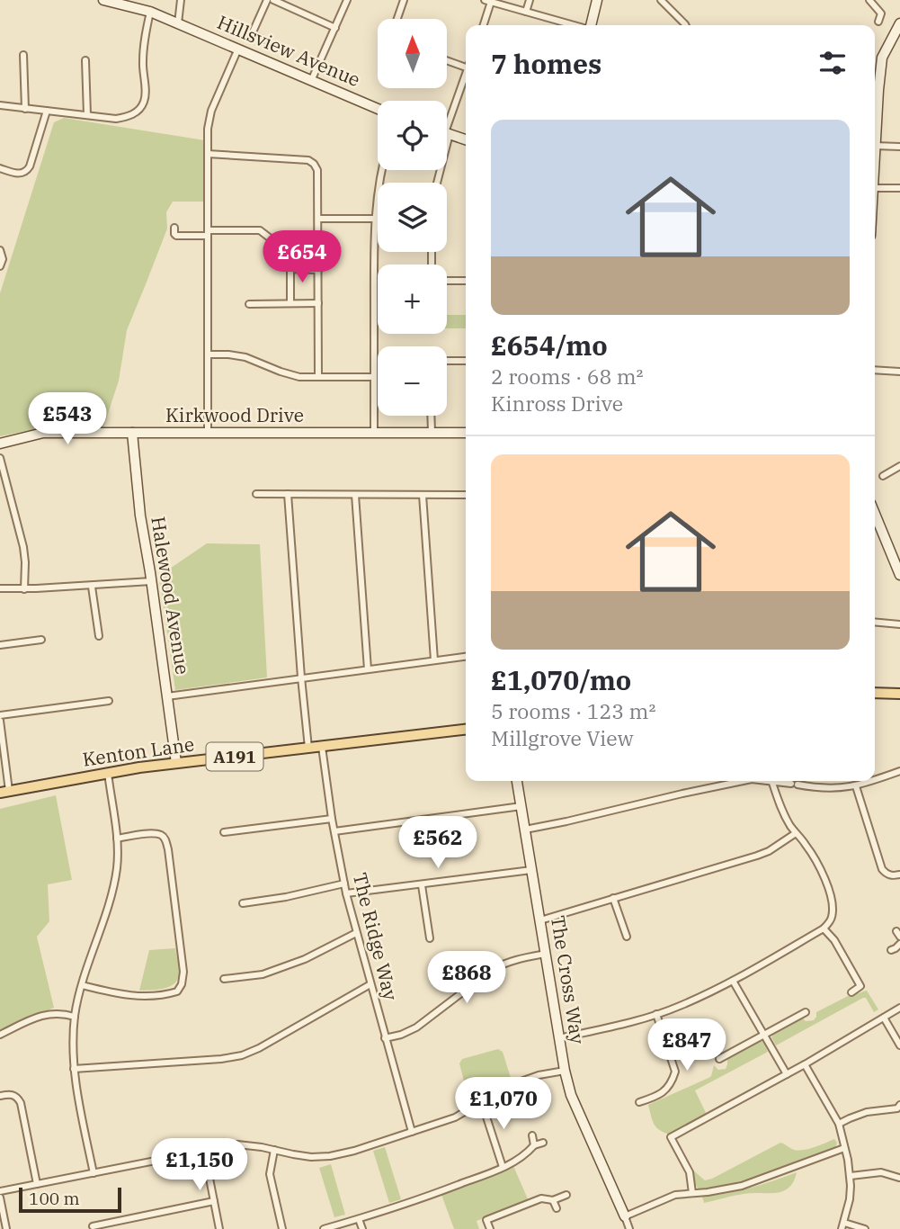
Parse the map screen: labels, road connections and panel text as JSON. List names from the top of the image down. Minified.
{"streets":{"main road":["Kenton Lane","A191"],"street":["Hillsview Avenue","Kirkwood Drive","Halewood Avenue","The Ridge Way","The Cross Way"]},"crossings":[["Kirkwood Drive","Halewood Avenue"],["Halewood Avenue","Kenton Lane"],["Kenton Lane","The Ridge Way"]],"scale_bar":"100 m","north":"top","page":{"map_buttons":["+","−"],"heading":"7 homes","list":[{"name":"£654/mo","note":"2 rooms · 68 m² · Kinross Drive"},{"name":"£1,070/mo","note":"5 rooms · 123 m² · Millgrove View"}],"price":["£654","£543","£562","£868","£847","£1,070","£1,150"],"scale":"100 m"}}
